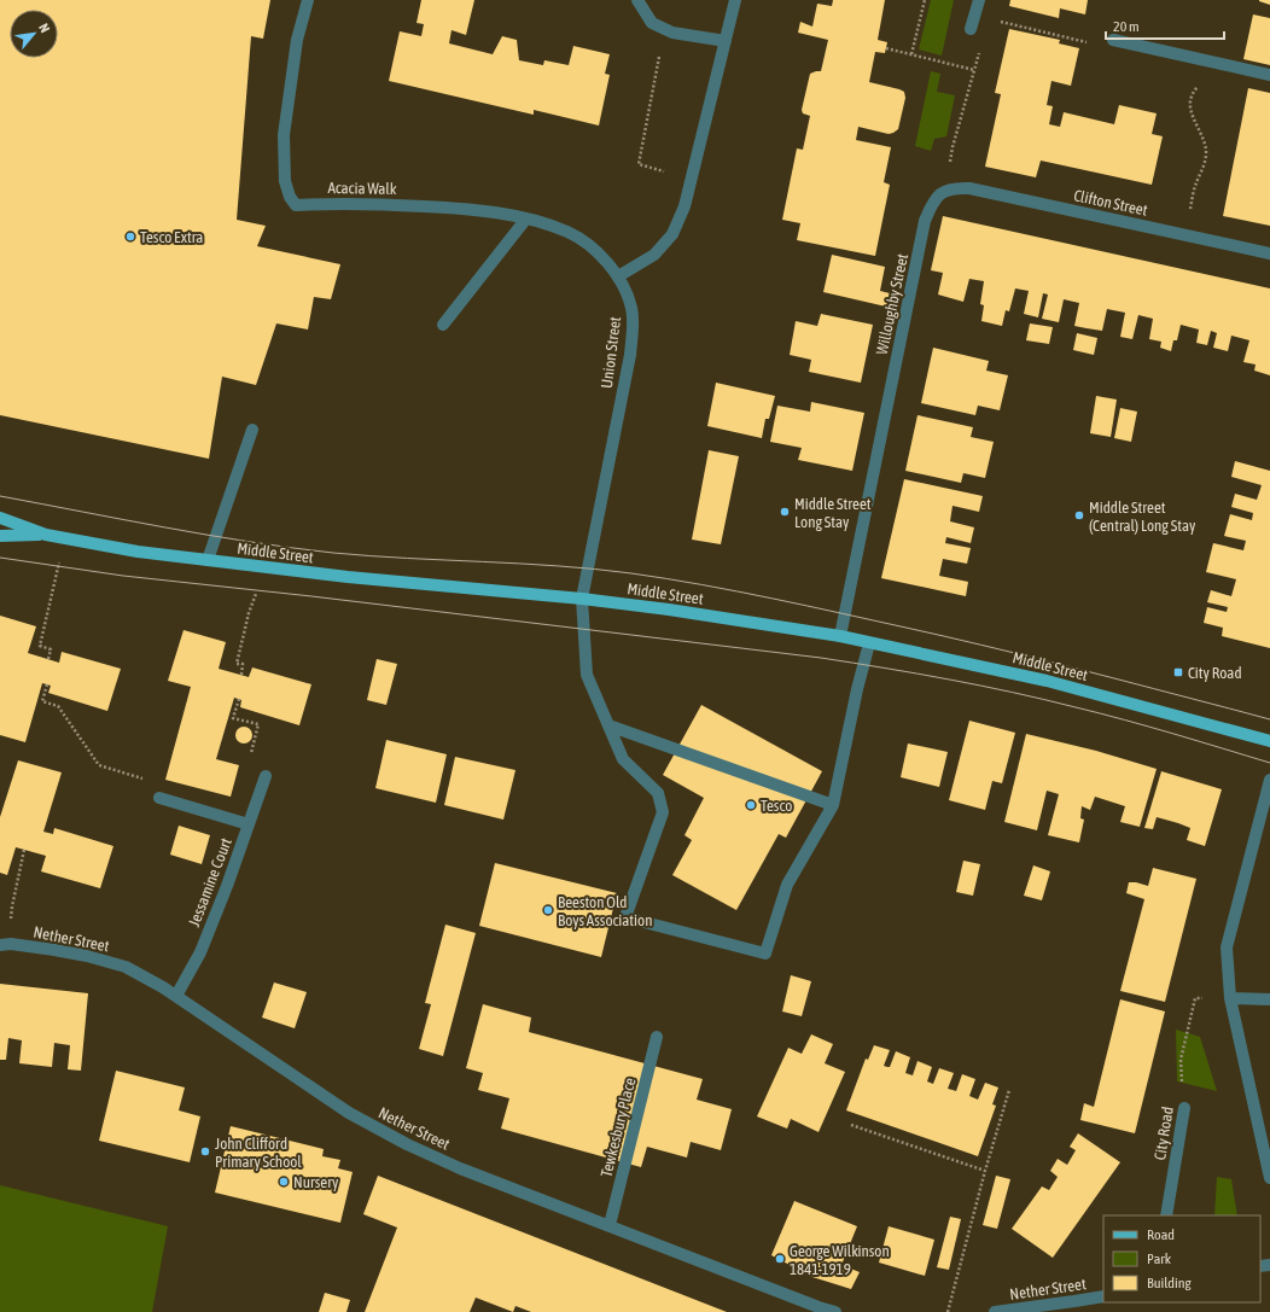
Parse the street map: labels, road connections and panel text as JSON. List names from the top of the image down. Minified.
{"streets":{"main road":["Middle Street"],"street":["Acacia Walk","Clifton Street","Willoughby Street","Union Street","Jessamine Court","Nether Street","Tewkesbury Place","City Road"]},"crossings":[["Acacia Walk","Union Street"],["Clifton Street","Willoughby Street"],["Willoughby Street","Middle Street"],["Union Street","Middle Street"],["Jessamine Court","Nether Street"],["Nether Street","Tewkesbury Place"]],"places":{"other":["Tesco Extra","Middle Street Long Stay","Middle Street (Central) Long Stay","Tesco","Beeston Old Boys Association","John Clifford Primary School","Nursery","George Wilkinson 1841-1919"],"transit":["City Road"]},"legend":["Road","Park","Building"],"scale_bar":"20 m","north":"top right"}
